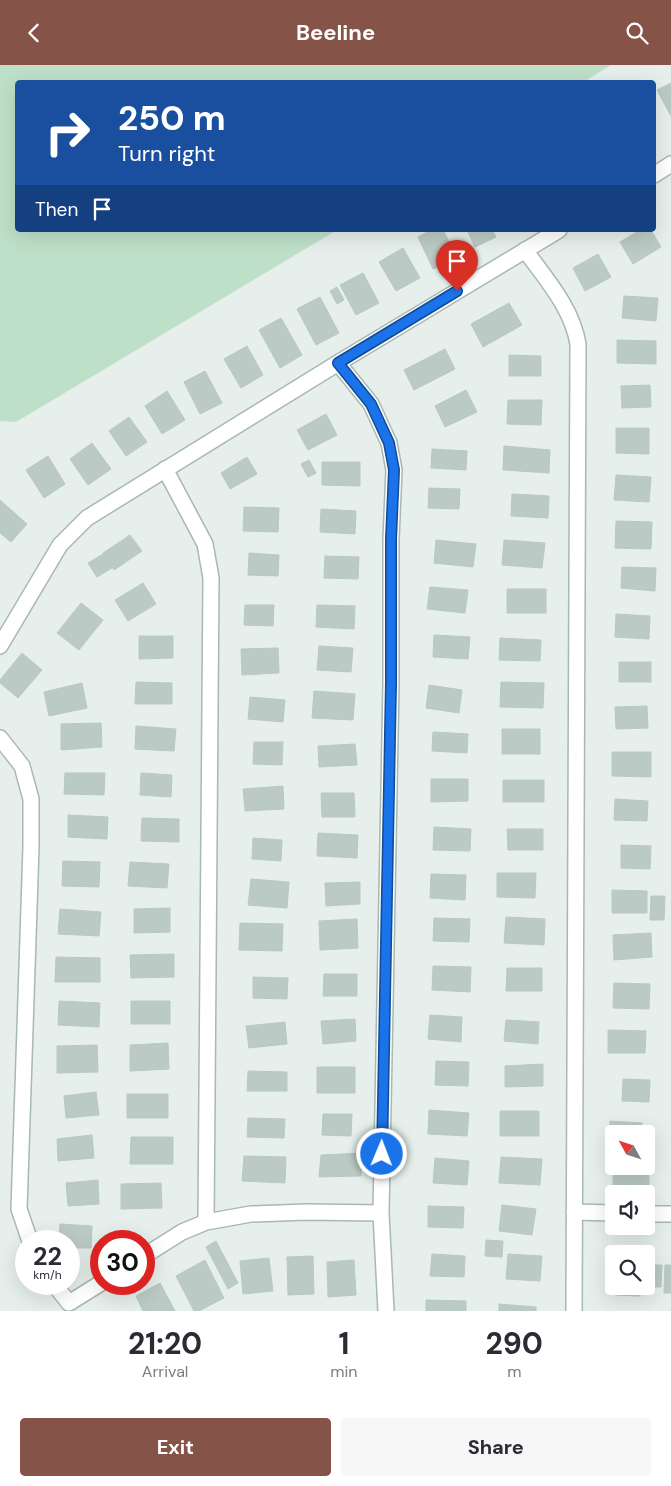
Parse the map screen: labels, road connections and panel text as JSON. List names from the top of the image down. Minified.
{"north":"top left","page":{"header":"Beeline","turn":["250 m","Turn right"],"then":"Then","speed":"22 km/h","limit":"30","eta":["21:20","Arrival","1","min","290","m"],"buttons":["Exit","Share"]}}
